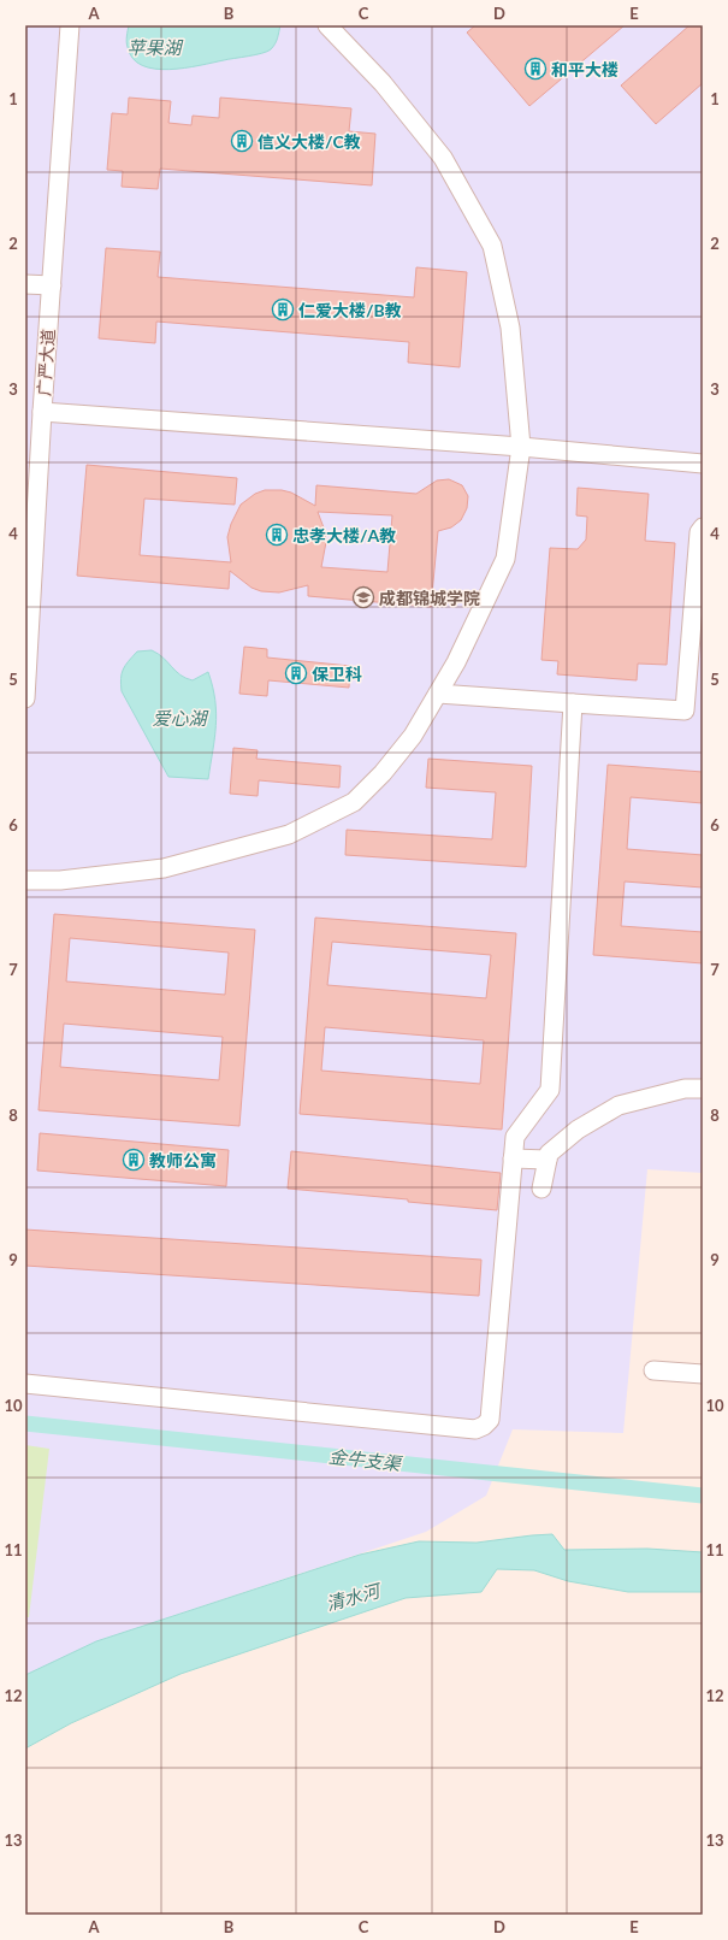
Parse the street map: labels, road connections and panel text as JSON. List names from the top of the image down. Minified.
{"streets":{"street":["广严大道"]},"water":["苹果湖","爱心湖","金牛支渠","清水河"],"places":{"building":["和平大楼","信义大楼/C教","仁爱大楼/B教","忠孝大楼/A教","保卫科","教师公寓"],"school or university":["成都锦城学院"]},"grid":{"columns":["A","B","C","D","E"],"rows":["1","2","3","4","5","6","7","8","9","10","11","12","13"]}}
